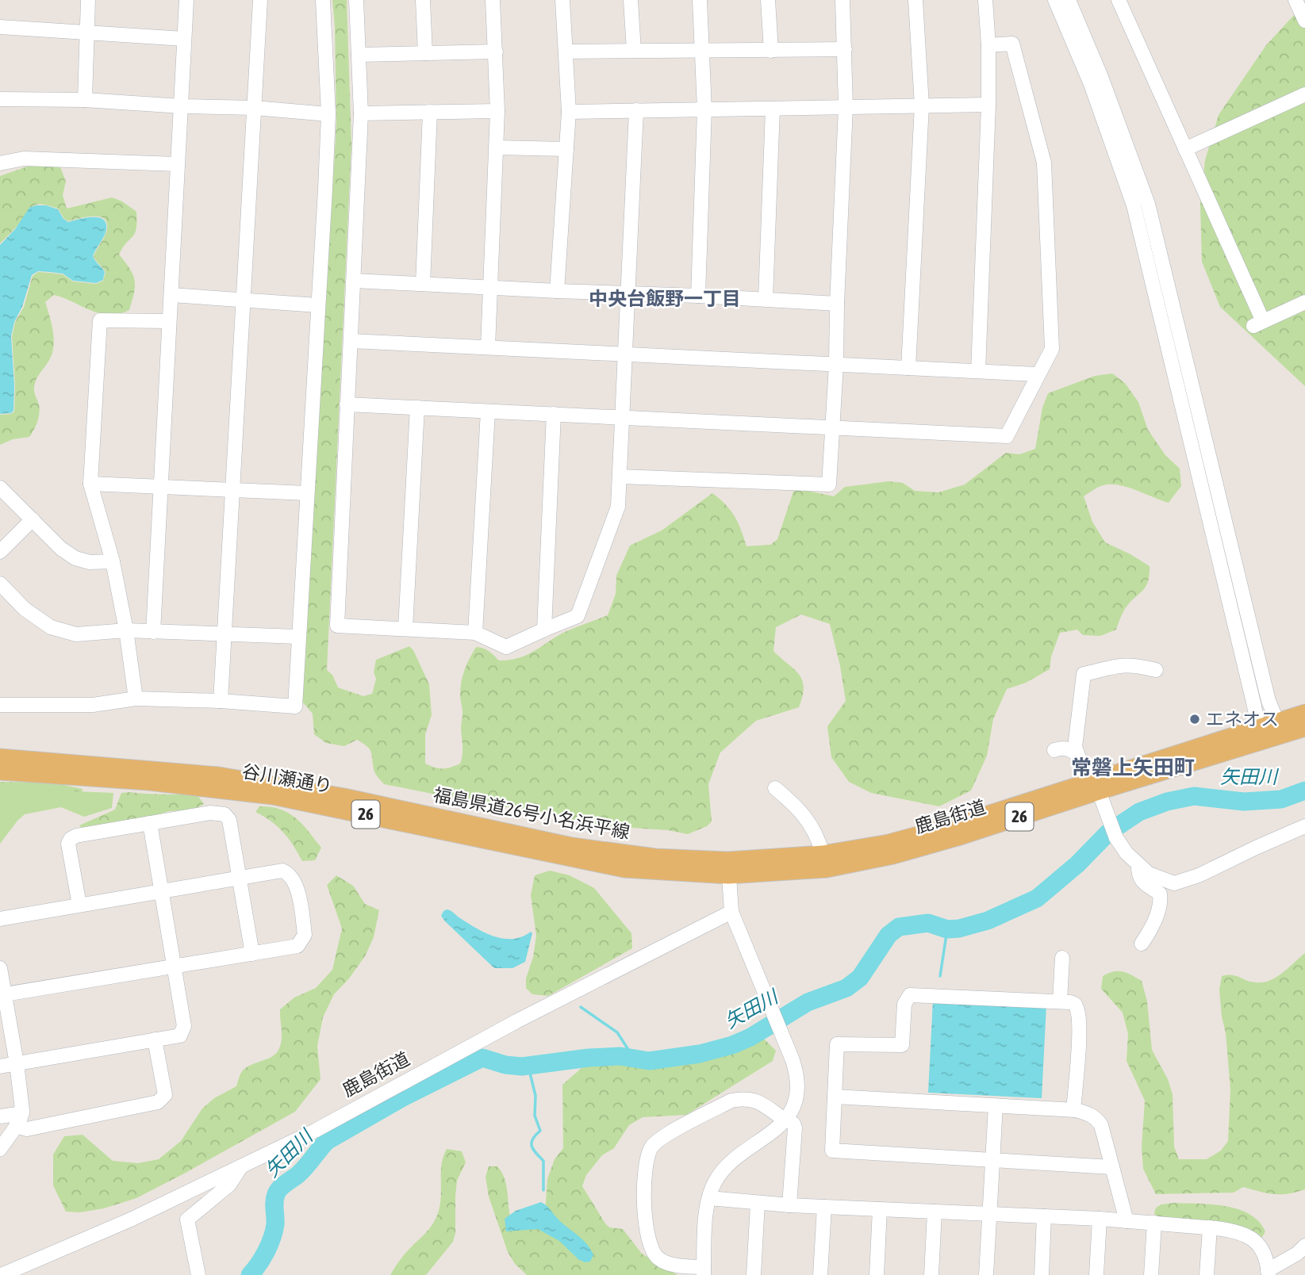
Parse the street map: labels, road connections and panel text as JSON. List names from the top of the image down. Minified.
{"streets":{"main road":["谷川瀬通り","福島県道26号小名浜平線","26","鹿島街道"]},"crossings":[["谷川瀬通り","福島県道26号小名浜平線"],["谷川瀬通り","鹿島街道"],["福島県道26号小名浜平線","26"],["福島県道26号小名浜平線","鹿島街道"]],"districts":["中央台飯野一丁目","常磐上矢田町"],"water":["矢田川"],"places":["エネオス"]}
